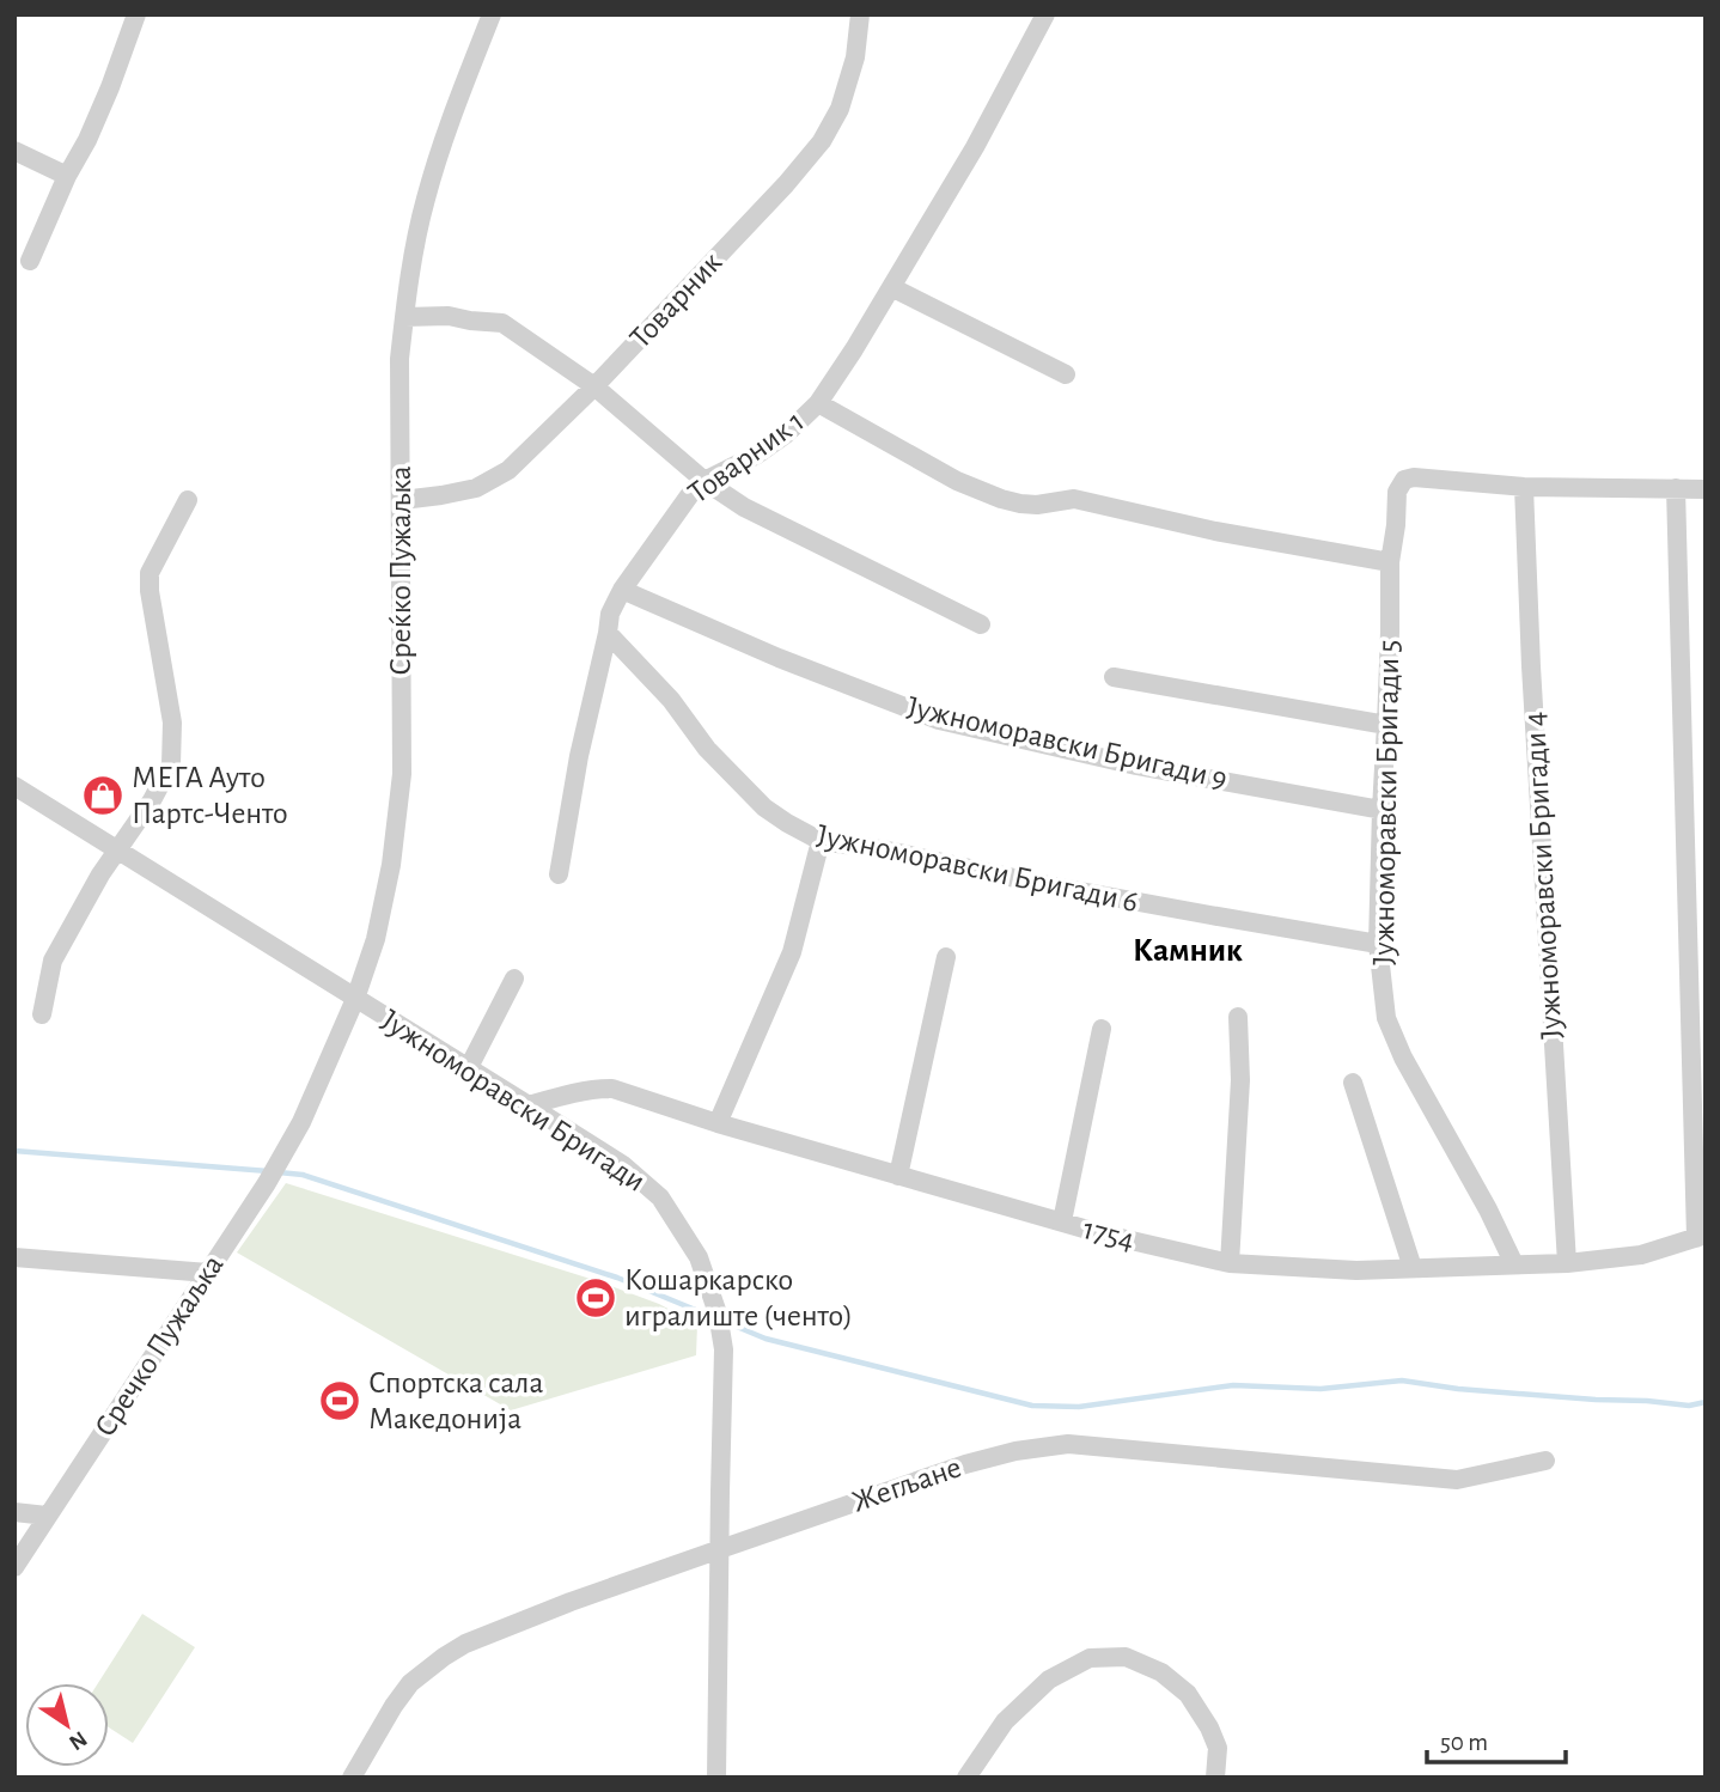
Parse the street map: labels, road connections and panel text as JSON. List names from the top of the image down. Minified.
{"streets":{"street":["Товарник","Товарник 1","Среќко Пужаљка","Јужноморавски Бригади 9","Јужноморавски Бригади 5","Јужноморавски Бригади 6","Јужноморавски Бригади 4","Јужноморавски Бригади","1754","Сречко Пужаљка","Жегљане"]},"crossings":[["Товарник","Среќко Пужаљка"],["Товарник 1","Јужноморавски Бригади 9"],["Товарник 1","Јужноморавски Бригади 6"],["Среќко Пужаљка","Јужноморавски Бригади"],["Среќко Пужаљка","Сречко Пужаљка"],["Јужноморавски Бригади 9","Јужноморавски Бригади 5"],["Јужноморавски Бригади 5","Јужноморавски Бригади 6"],["Јужноморавски Бригади 5","Јужноморавски Бригади 4"],["Јужноморавски Бригади 5","1754"],["Јужноморавски Бригади 4","1754"],["Јужноморавски Бригади","1754"],["Јужноморавски Бригади","Жегљане"]],"districts":["Камник"],"places":{"shop":["МЕГА Ауто Партс-Ченто"],"sports":["Кошаркарско игралиште (ченто)","Спортска сала Македонија"]},"scale_bar":"50 m","north":"bottom right"}
